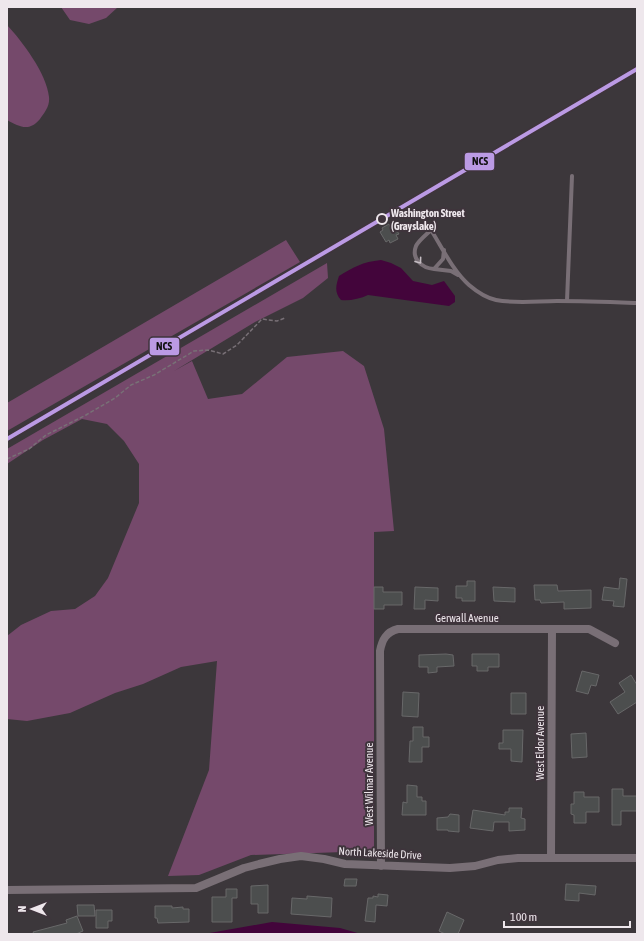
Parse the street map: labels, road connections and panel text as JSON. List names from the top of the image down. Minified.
{"streets":{"street":["Gerwall Avenue","West Eldor Avenue","West Wilmar Avenue","North Lakeside Drive"]},"crossings":[["Gerwall Avenue","West Eldor Avenue"],["Gerwall Avenue","West Wilmar Avenue"],["West Eldor Avenue","North Lakeside Drive"],["West Wilmar Avenue","North Lakeside Drive"]],"places":["Washington Street (Grayslake)"],"lines":["transit line NCS"],"scale_bar":"100 m","north":"left"}
